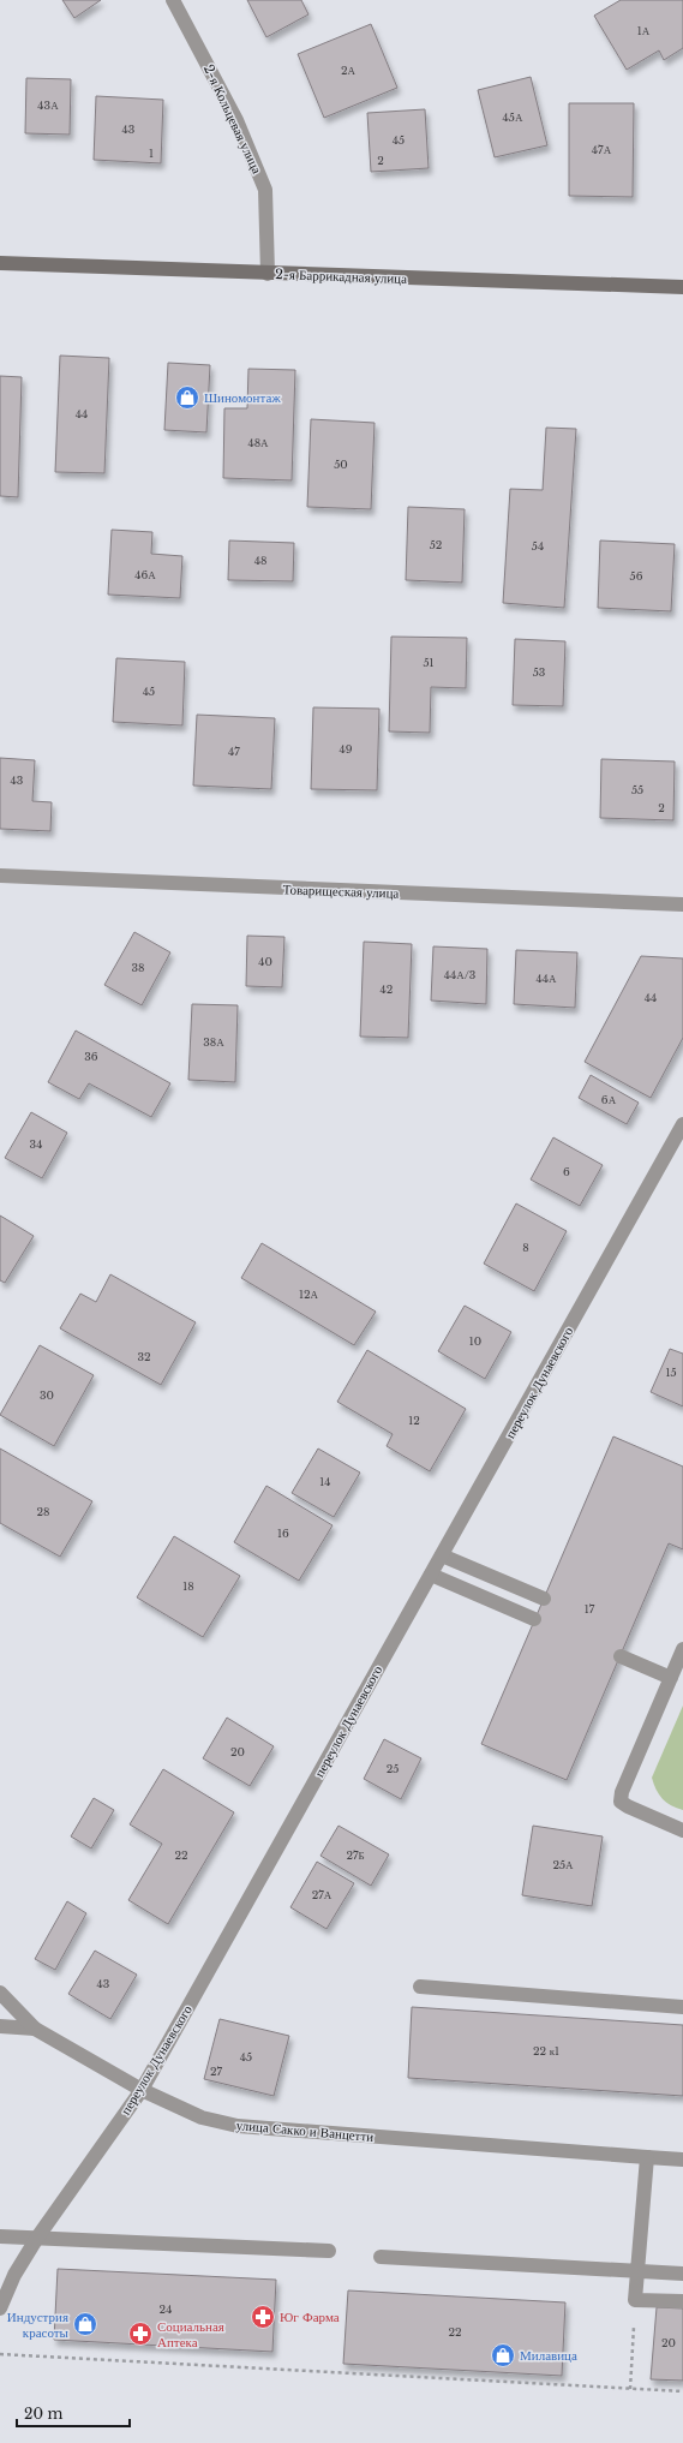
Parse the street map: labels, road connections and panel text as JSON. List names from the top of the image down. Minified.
{"streets":{"street":["2-я Кольцевая улица","2-я Баррикадная улица","Товарищеская улица","переулок Дунаевского","улица Сакко и Ванцетти"]},"crossings":[["2-я Кольцевая улица","2-я Баррикадная улица"],["переулок Дунаевского","улица Сакко и Ванцетти"]],"places":{"shop":["Шиномонтаж","Индустрия красоты","Милавица"],"pharmacy":["Юг Фарма","Социальная Аптека"]},"house_numbers":["1А","2А","43А","45А","43","45","47А","1","2","44","48А","50","52","54","48","46А","56","51","53","45","49","47","43","55","2","40","38","44А/3","44А","42","44","38А","36","6А","34","6","8","12А","10","32","15","30","12","14","28","16","18","17","20","25","22","27Б","25А","27А","43","22 к1","45","27","24","22","20"],"scale_bar":"20 m"}
